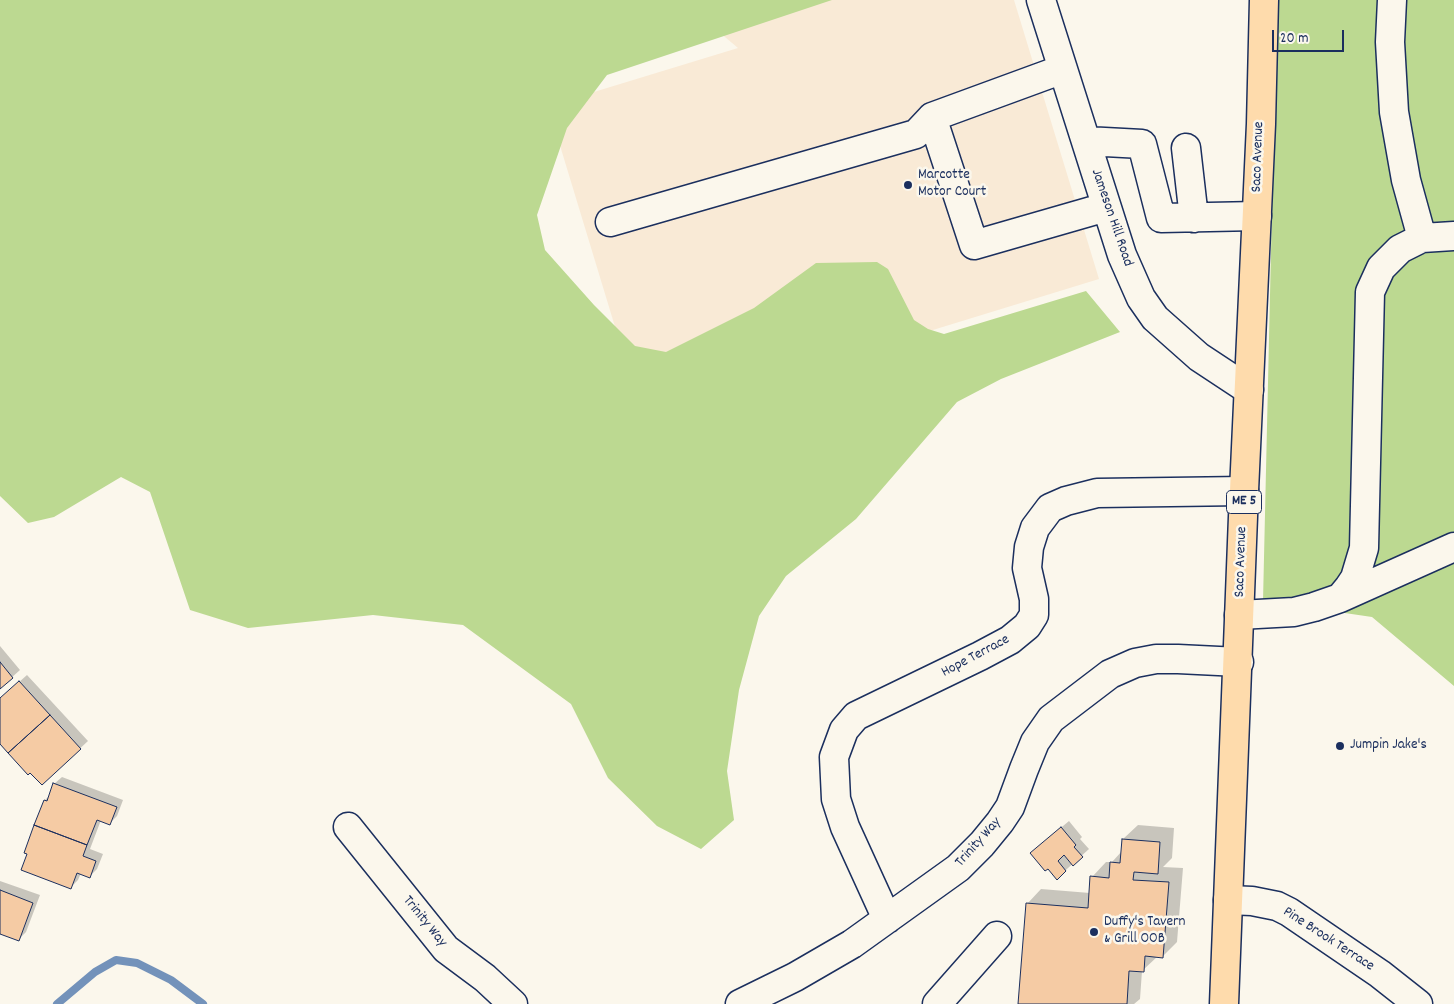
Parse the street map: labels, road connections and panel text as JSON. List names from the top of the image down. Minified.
{"streets":{"main road":["Saco Avenue","ME 5"],"street":["Jameson Hill Road","Hope Terrace","Trinity Way","Pine Brook Terrace"]},"crossings":[["Saco Avenue","Jameson Hill Road"],["Saco Avenue","Hope Terrace"],["Saco Avenue","Trinity Way"],["Saco Avenue","Pine Brook Terrace"],["Hope Terrace","Trinity Way"]],"places":["Marcotte Motor Court","Jumpin Jake's","Duffy's Tavern & Grill OOB"],"scale_bar":"20 m"}
